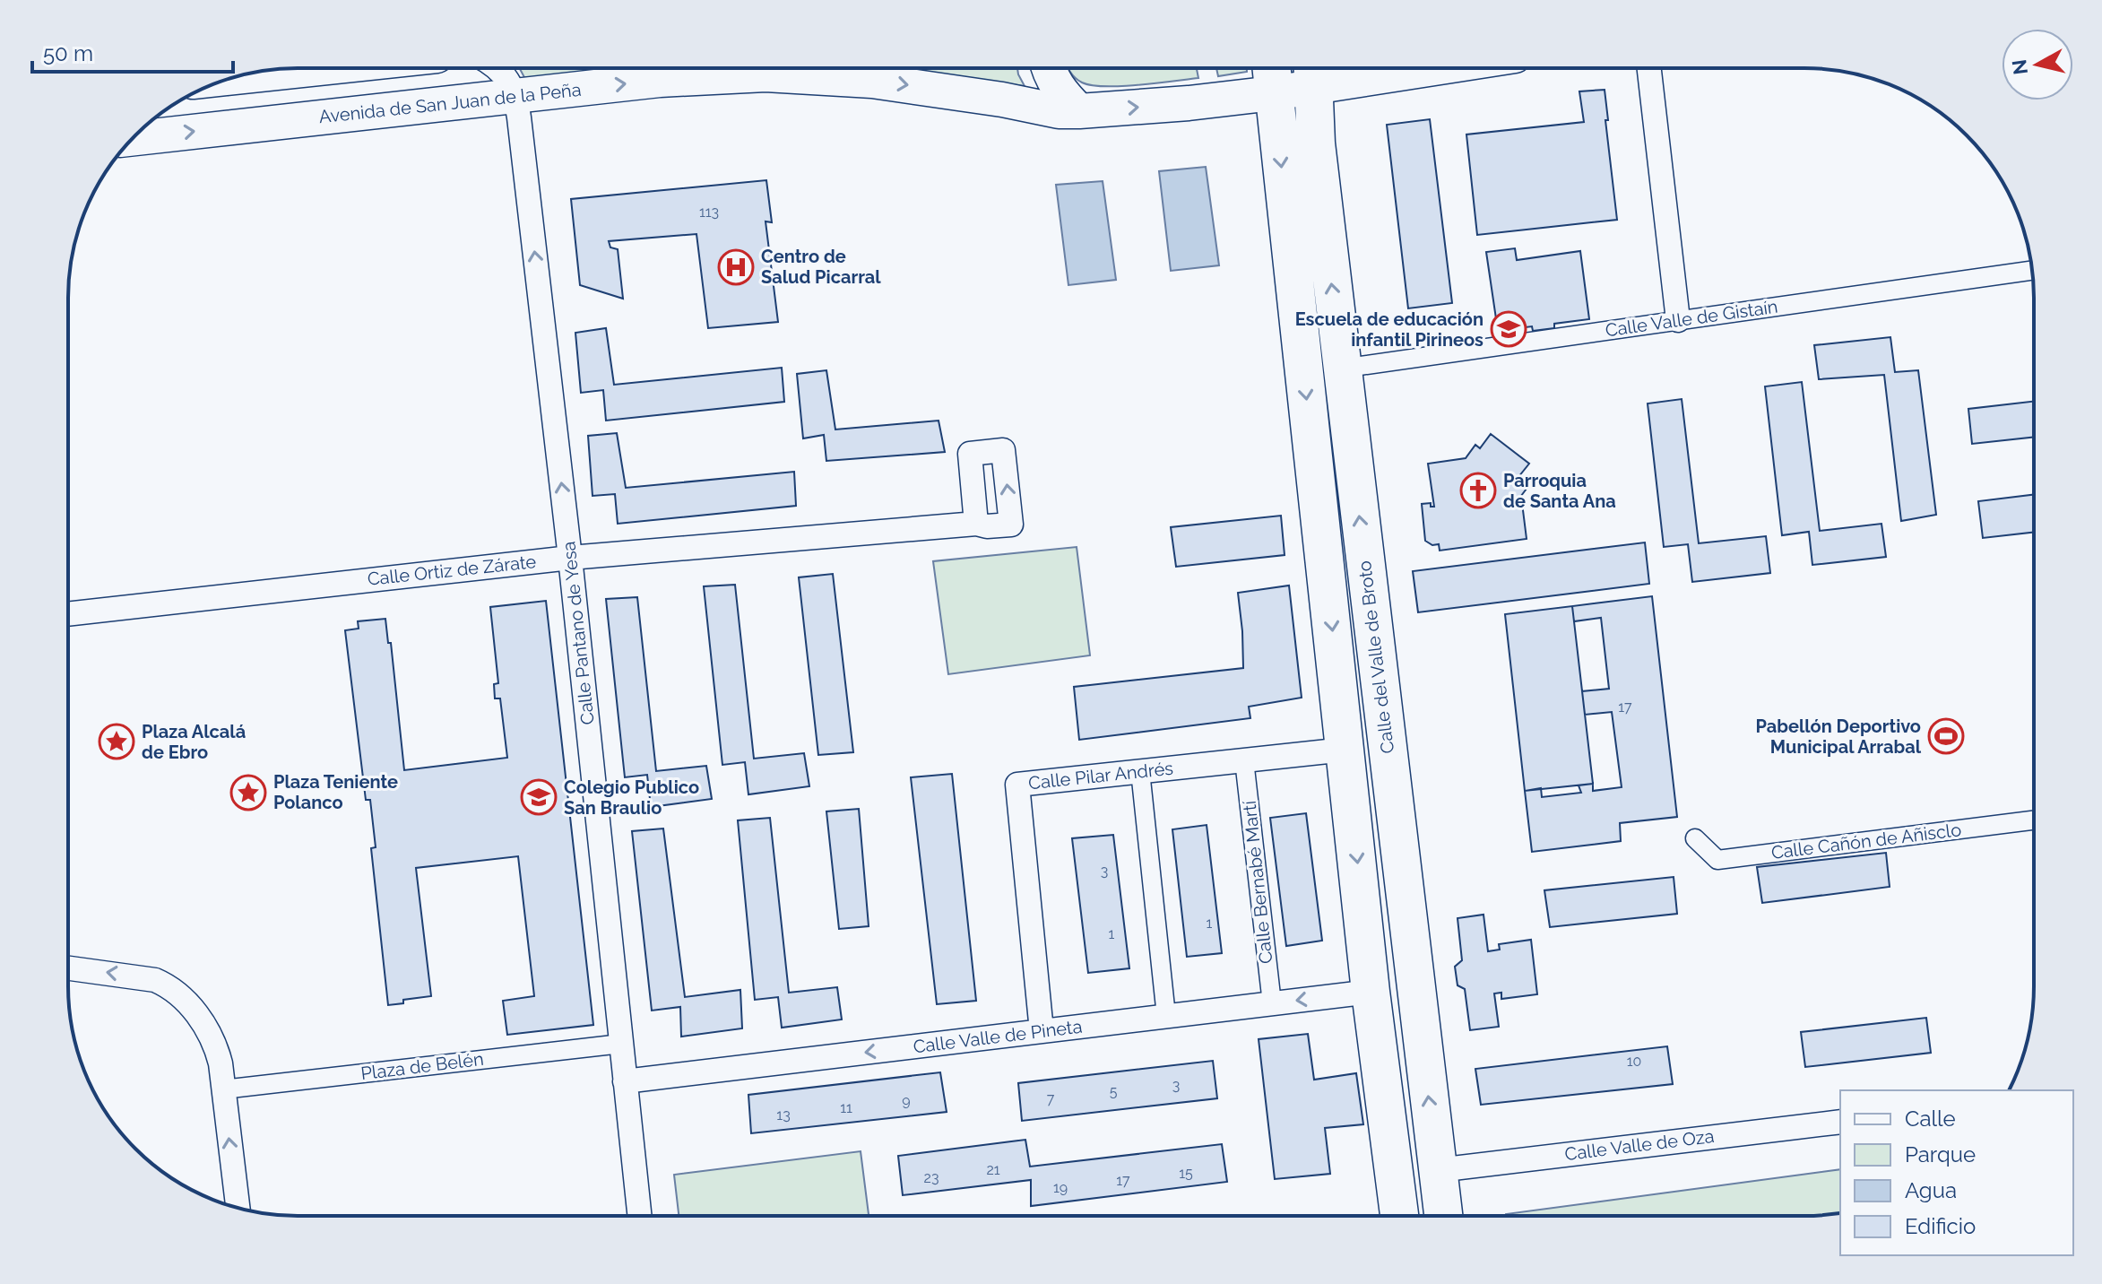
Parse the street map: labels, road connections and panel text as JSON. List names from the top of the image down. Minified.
{"streets":{"main road":["Avenida de San Juan de la Peña","Calle del Valle de Broto"],"street":["Calle Valle de Gistaín","Calle Ortiz de Zárate","Calle Pantano de Yesa","Calle Pilar Andrés","Calle Cañón de Añisclo","Calle Bernabé Martí","Calle Valle de Pineta","Plaza de Belén","Calle Valle de Oza"]},"crossings":[["Avenida de San Juan de la Peña","Calle Pantano de Yesa"],["Avenida de San Juan de la Peña","Calle del Valle de Broto"],["Calle Valle de Gistaín","Calle del Valle de Broto"],["Calle Ortiz de Zárate","Calle Pantano de Yesa"],["Calle Pantano de Yesa","Calle Valle de Pineta"],["Calle Pantano de Yesa","Plaza de Belén"],["Calle del Valle de Broto","Calle Valle de Oza"],["Calle Pilar Andrés","Calle Bernabé Martí"],["Calle Pilar Andrés","Calle Valle de Pineta"],["Calle Bernabé Martí","Calle Valle de Pineta"]],"one_way":["Avenida de San Juan de la Peña","Calle Pantano de Yesa","Calle Valle de Pineta"],"places":{"hospital":["Centro de Salud Picarral"],"school or university":["Escuela de educación infantil Pirineos","Colegio Publico San Braulio"],"church":["Parroquia de Santa Ana"],"sports":["Pabellón Deportivo Municipal Arrabal"],"place":["Plaza Alcalá de Ebro","Plaza Teniente Polanco"]},"house_numbers":["113","17","3","1","1","10","3","5","7","9","11","13","21","15","23","17","19"],"legend":["Calle","Parque","Agua","Edificio"],"scale_bar":"50 m","north":"left"}
